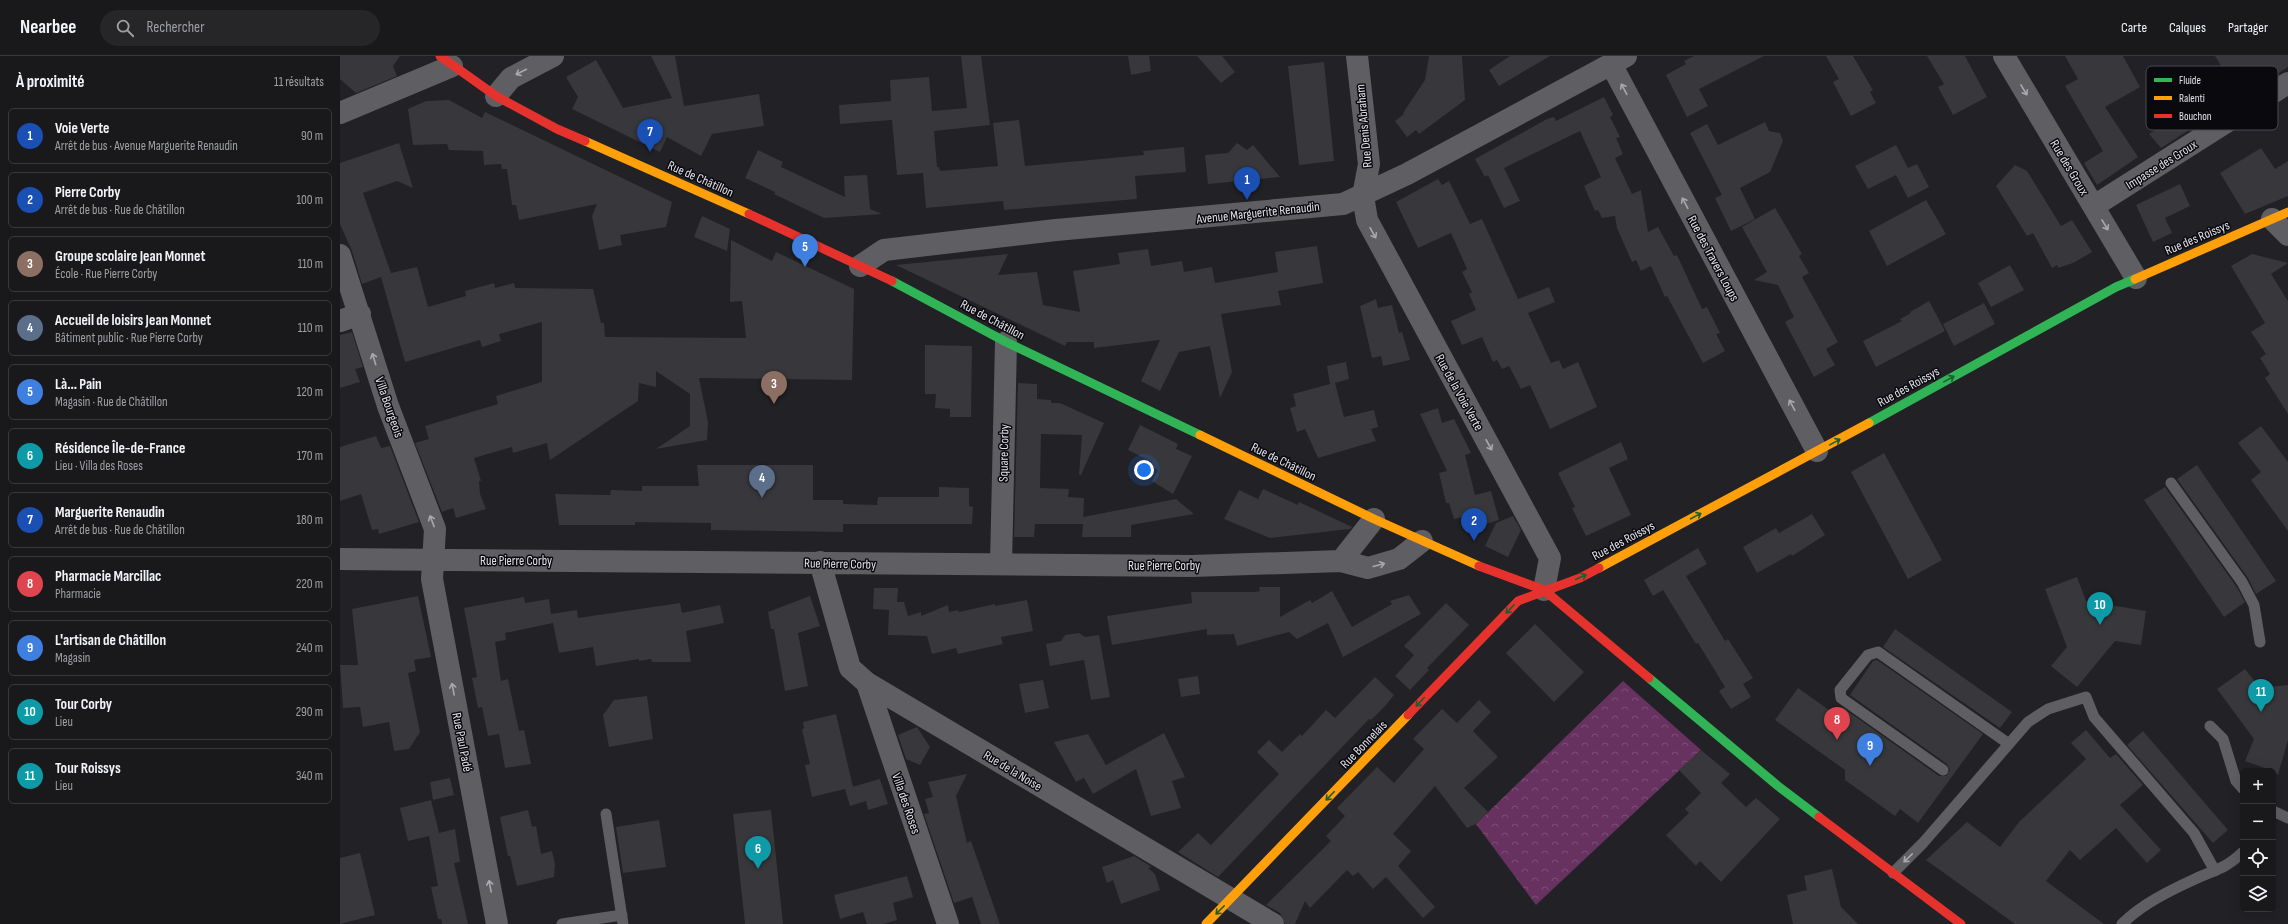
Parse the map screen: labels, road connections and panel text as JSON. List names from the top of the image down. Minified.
{"streets":{"main road":["Rue de Châtillon","Rue des Roissys","Rue Bonnelais"],"street":["Rue Denis Abraham","Impasse des Groux","Rue des Groux","Avenue Marguerite Renaudin","Rue des Travers Loups","Rue de la Voie Verte","Villa Bourgeois","Square Corby","Rue Pierre Corby","Rue Paul Padé","Rue de la Noise","Villa des Roses"]},"crossings":[["Rue Denis Abraham","Avenue Marguerite Renaudin"],["Rue Denis Abraham","Rue de la Voie Verte"],["Impasse des Groux","Rue des Groux"],["Rue des Groux","Rue des Roissys"],["Rue de Châtillon","Avenue Marguerite Renaudin"],["Rue de Châtillon","Rue des Roissys"],["Rue de Châtillon","Rue de la Voie Verte"],["Rue de Châtillon","Square Corby"],["Rue de Châtillon","Rue Pierre Corby"],["Rue de Châtillon","Rue Bonnelais"],["Avenue Marguerite Renaudin","Rue des Travers Loups"],["Avenue Marguerite Renaudin","Rue de la Voie Verte"],["Rue des Roissys","Rue des Travers Loups"],["Rue des Roissys","Rue de la Voie Verte"],["Rue des Roissys","Rue Bonnelais"],["Rue de la Voie Verte","Rue Bonnelais"],["Villa Bourgeois","Rue Pierre Corby"],["Villa Bourgeois","Rue Paul Padé"],["Square Corby","Rue Pierre Corby"],["Rue Pierre Corby","Rue Paul Padé"],["Rue Pierre Corby","Rue de la Noise"],["Rue Bonnelais","Rue de la Noise"],["Rue de la Noise","Villa des Roses"]],"one_way":["Rue des Groux","Rue des Roissys","Rue des Travers Loups","Rue de la Voie Verte","Villa Bourgeois","Rue Paul Padé","Rue Bonnelais"],"legend":["Fluide","Ralenti","Bouchon"],"page":{"header":"Nearbee","search":"Rechercher","nav":["Carte","Calques","Partager"],"heading":["À proximité","11 résultats"],"list":[{"mark":"1","name":"Voie Verte","note":"Arrêt de bus · Avenue Marguerite Renaudin","value":"90 m"},{"mark":"2","name":"Pierre Corby","note":"Arrêt de bus · Rue de Châtillon","value":"100 m"},{"mark":"3","name":"Groupe scolaire Jean Monnet","note":"École · Rue Pierre Corby","value":"110 m"},{"mark":"4","name":"Accueil de loisirs Jean Monnet","note":"Bâtiment public · Rue Pierre Corby","value":"110 m"},{"mark":"5","name":"Là… Pain","note":"Magasin · Rue de Châtillon","value":"120 m"},{"mark":"6","name":"Résidence Île-de-France","note":"Lieu · Villa des Roses","value":"170 m"},{"mark":"7","name":"Marguerite Renaudin","note":"Arrêt de bus · Rue de Châtillon","value":"180 m"},{"mark":"8","name":"Pharmacie Marcillac","note":"Pharmacie","value":"220 m"},{"mark":"9","name":"L'artisan de Châtillon","note":"Magasin","value":"240 m"},{"mark":"10","name":"Tour Corby","note":"Lieu","value":"290 m"},{"mark":"11","name":"Tour Roissys","note":"Lieu","value":"340 m"}],"pins":["7","1","5","3","4","2","10","11","8","9","6"],"map_buttons":["+","−"]}}
